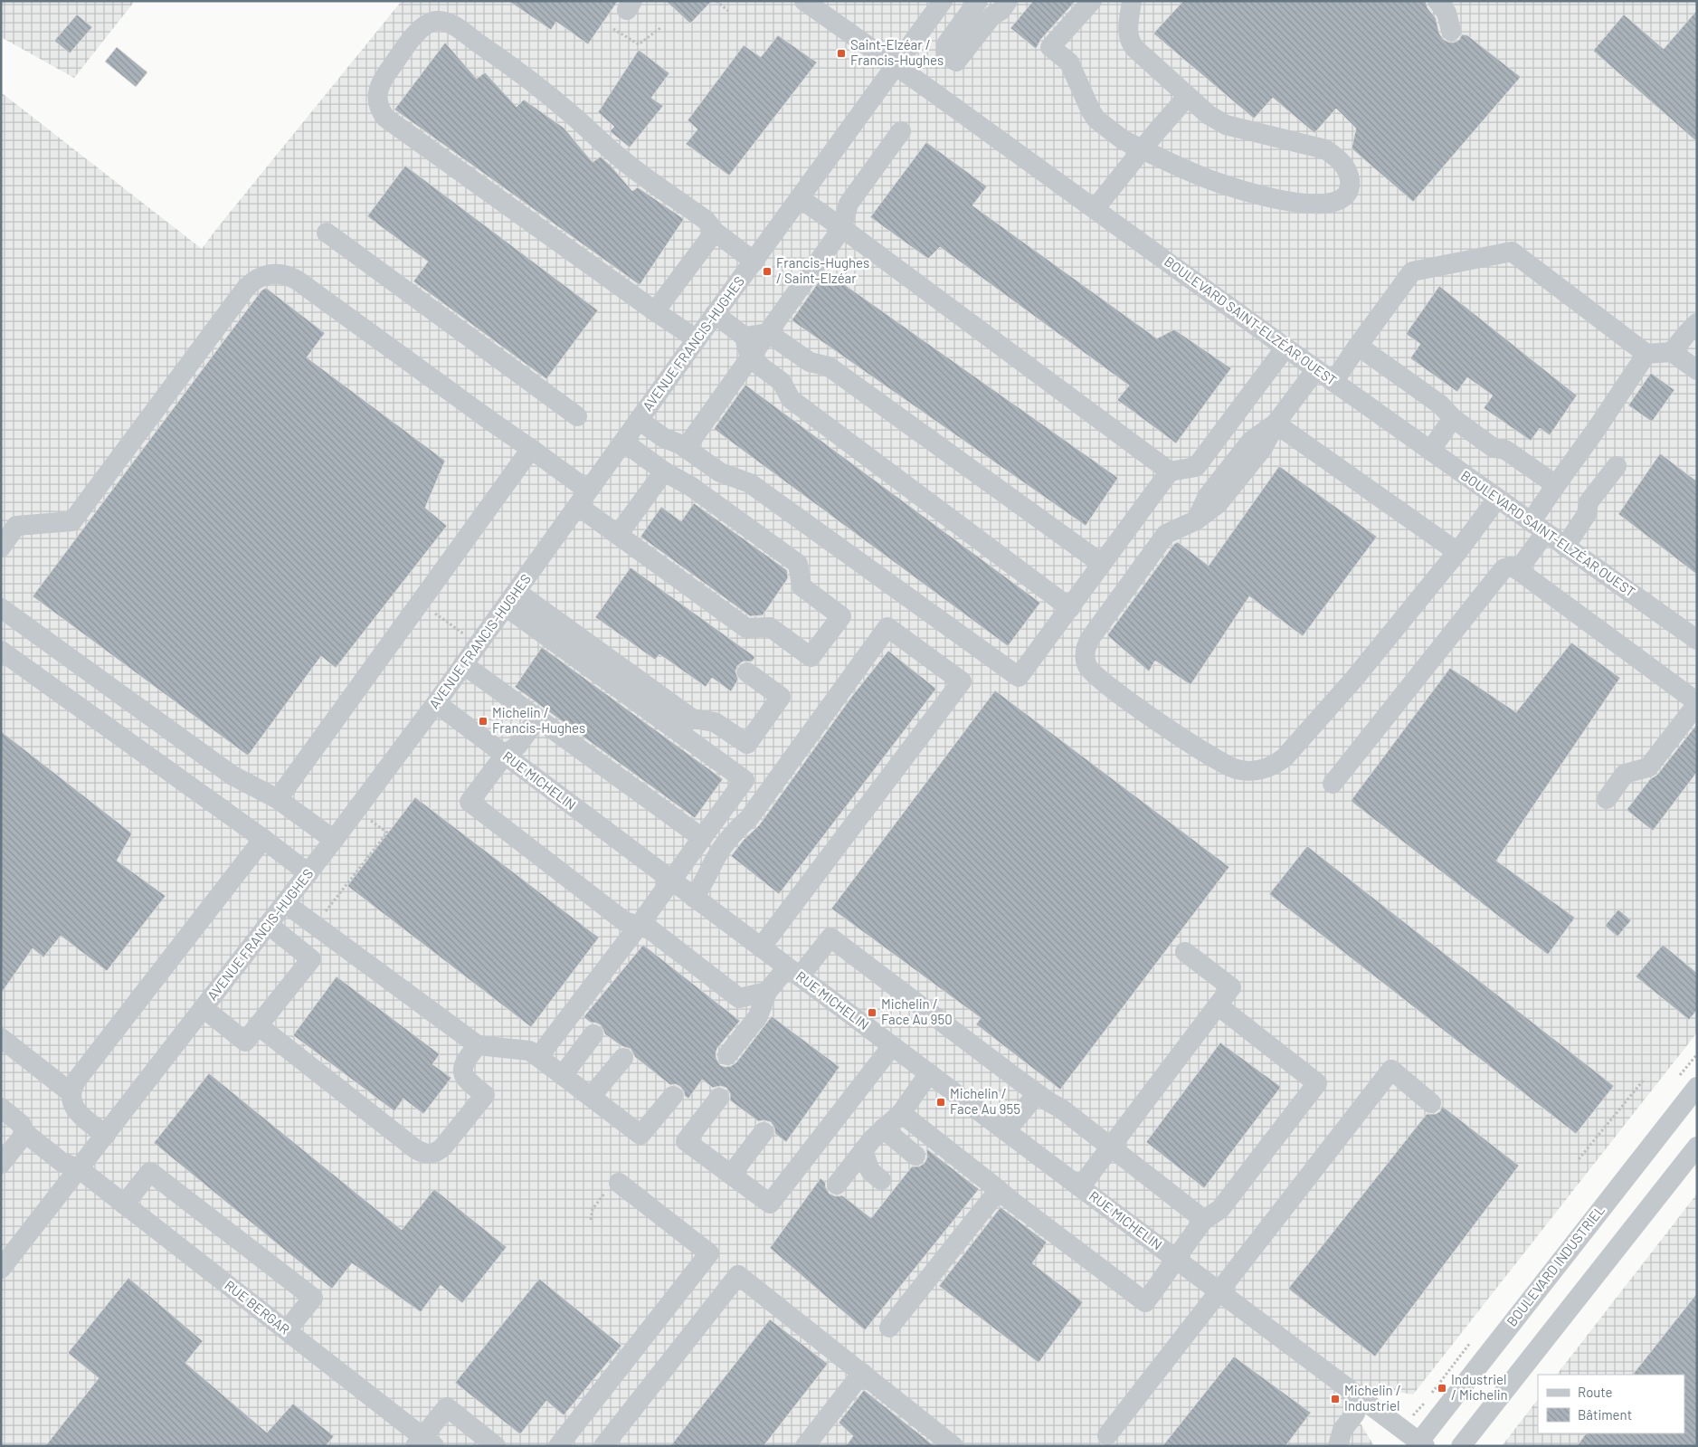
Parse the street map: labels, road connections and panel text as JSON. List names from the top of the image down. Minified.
{"streets":{"street":["BOULEVARD SAINT-ELZÉAR OUEST","AVENUE FRANCIS-HUGHES","RUE MICHELIN","BOULEVARD INDUSTRIEL","RUE BERGAR"]},"crossings":[["BOULEVARD SAINT-ELZÉAR OUEST","AVENUE FRANCIS-HUGHES"],["AVENUE FRANCIS-HUGHES","RUE MICHELIN"],["AVENUE FRANCIS-HUGHES","RUE BERGAR"],["RUE MICHELIN","BOULEVARD INDUSTRIEL"]],"places":{"transit":["Saint-Elzéar / Francis-Hughes","Francis-Hughes / Saint-Elzéar","Michelin / Francis-Hughes","Michelin / Face Au 950","Michelin / Face Au 955","Industriel / Michelin","Michelin / Industriel"]},"legend":["Route","Bâtiment"]}
